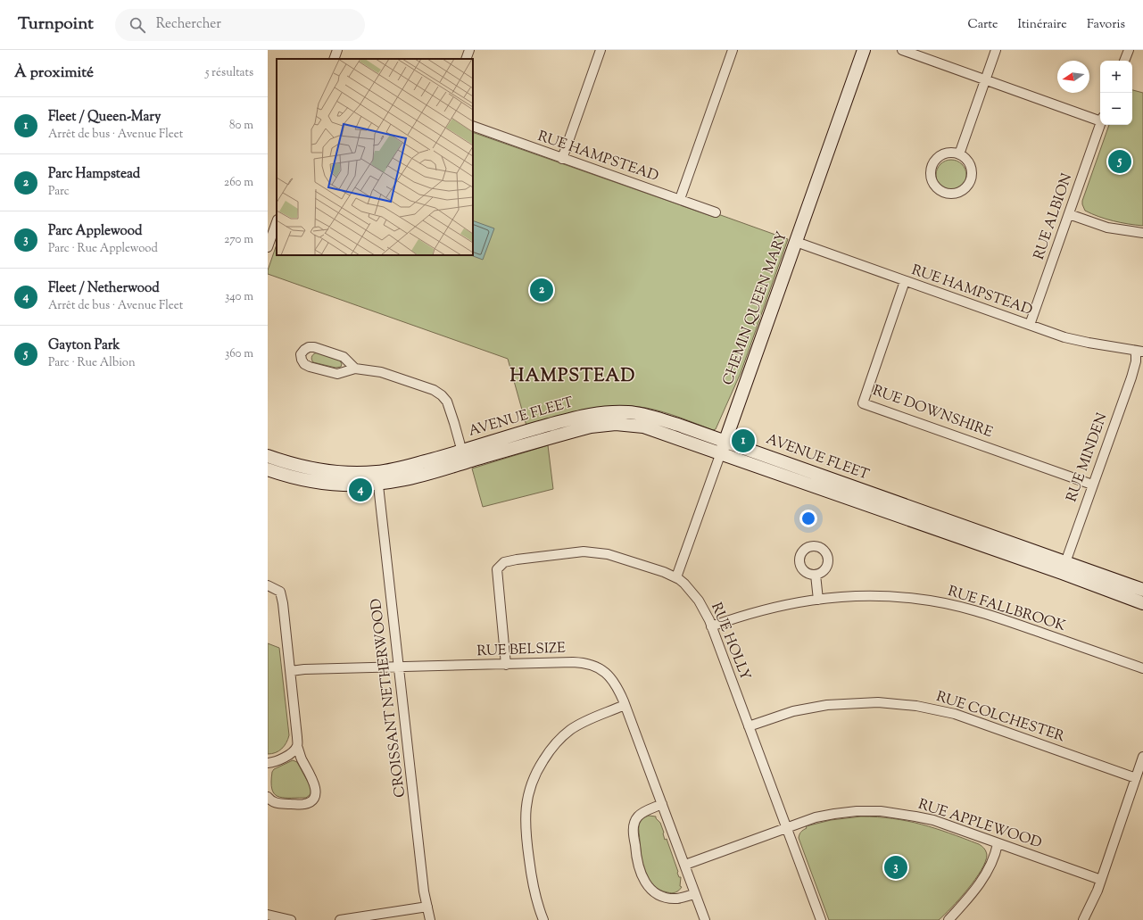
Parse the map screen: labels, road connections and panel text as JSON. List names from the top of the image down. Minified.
{"streets":{"main road":["CHEMIN QUEEN MARY","AVENUE FLEET"],"street":["RUE HAMPSTEAD","RUE ALBION","RUE DOWNSHIRE","RUE MINDEN","RUE FALLBROOK","RUE HOLLY","RUE BELSIZE","CROISSANT NETHERWOOD","RUE COLCHESTER","RUE APPLEWOOD"]},"crossings":[["RUE HAMPSTEAD","RUE ALBION"],["RUE HAMPSTEAD","CHEMIN QUEEN MARY"],["RUE HAMPSTEAD","RUE DOWNSHIRE"],["RUE HAMPSTEAD","RUE MINDEN"],["CHEMIN QUEEN MARY","AVENUE FLEET"],["CHEMIN QUEEN MARY","RUE HOLLY"],["RUE DOWNSHIRE","RUE MINDEN"],["AVENUE FLEET","RUE MINDEN"],["AVENUE FLEET","CROISSANT NETHERWOOD"],["RUE FALLBROOK","RUE HOLLY"],["RUE HOLLY","RUE BELSIZE"],["RUE HOLLY","RUE COLCHESTER"],["RUE HOLLY","RUE APPLEWOOD"],["RUE BELSIZE","CROISSANT NETHERWOOD"],["RUE BELSIZE","RUE APPLEWOOD"]],"districts":["HAMPSTEAD"],"north":"left","page":{"header":"Turnpoint","search":"Rechercher","nav":["Carte","Itinéraire","Favoris"],"heading":["À proximité","5 résultats"],"map_buttons":["+","−"],"list":[{"mark":"1","name":"Fleet / Queen-Mary","note":"Arrêt de bus · Avenue Fleet","value":"80 m"},{"mark":"2","name":"Parc Hampstead","note":"Parc","value":"260 m"},{"mark":"3","name":"Parc Applewood","note":"Parc · Rue Applewood","value":"270 m"},{"mark":"4","name":"Fleet / Netherwood","note":"Arrêt de bus · Avenue Fleet","value":"340 m"},{"mark":"5","name":"Gayton Park","note":"Parc · Rue Albion","value":"360 m"}],"pins":["5","2","1","4","3"]}}
